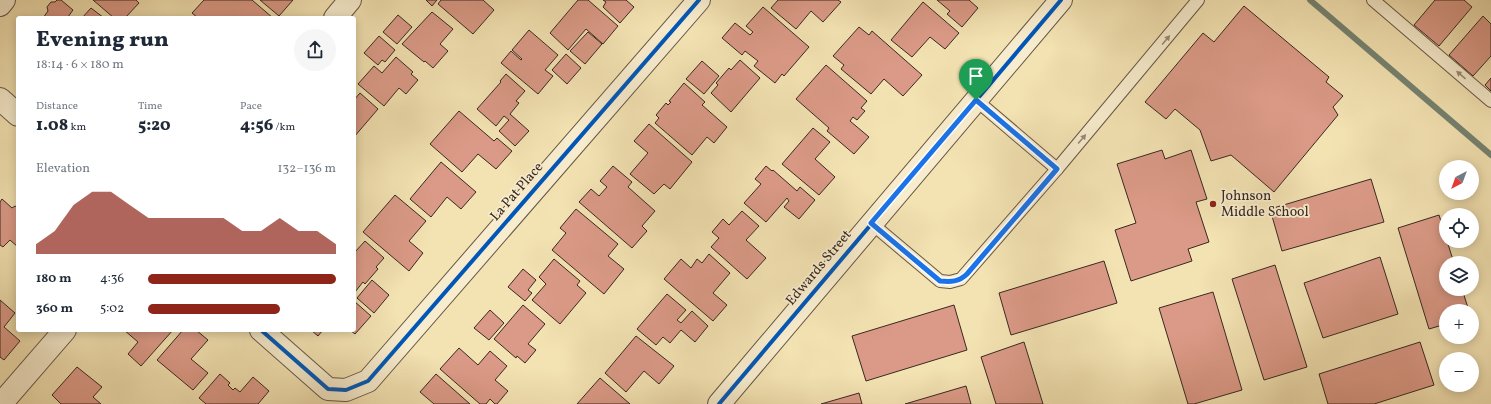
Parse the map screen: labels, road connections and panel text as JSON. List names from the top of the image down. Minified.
{"streets":{"street":["La Pat Place","Edwards Street"]},"places":["Johnson Middle School"],"north":"bottom left","page":{"heading":["Evening run","18:14 · 6 × 180 m"],"stats":[["Distance","1.08 km"],["Time","5:20"],["Pace","4:56 /km"]],"chart":["Elevation","132–136 m"],"map_buttons":["+","−"],"list":[{"name":"180 m","note":"4:36"},{"name":"360 m","note":"5:02"}]}}
